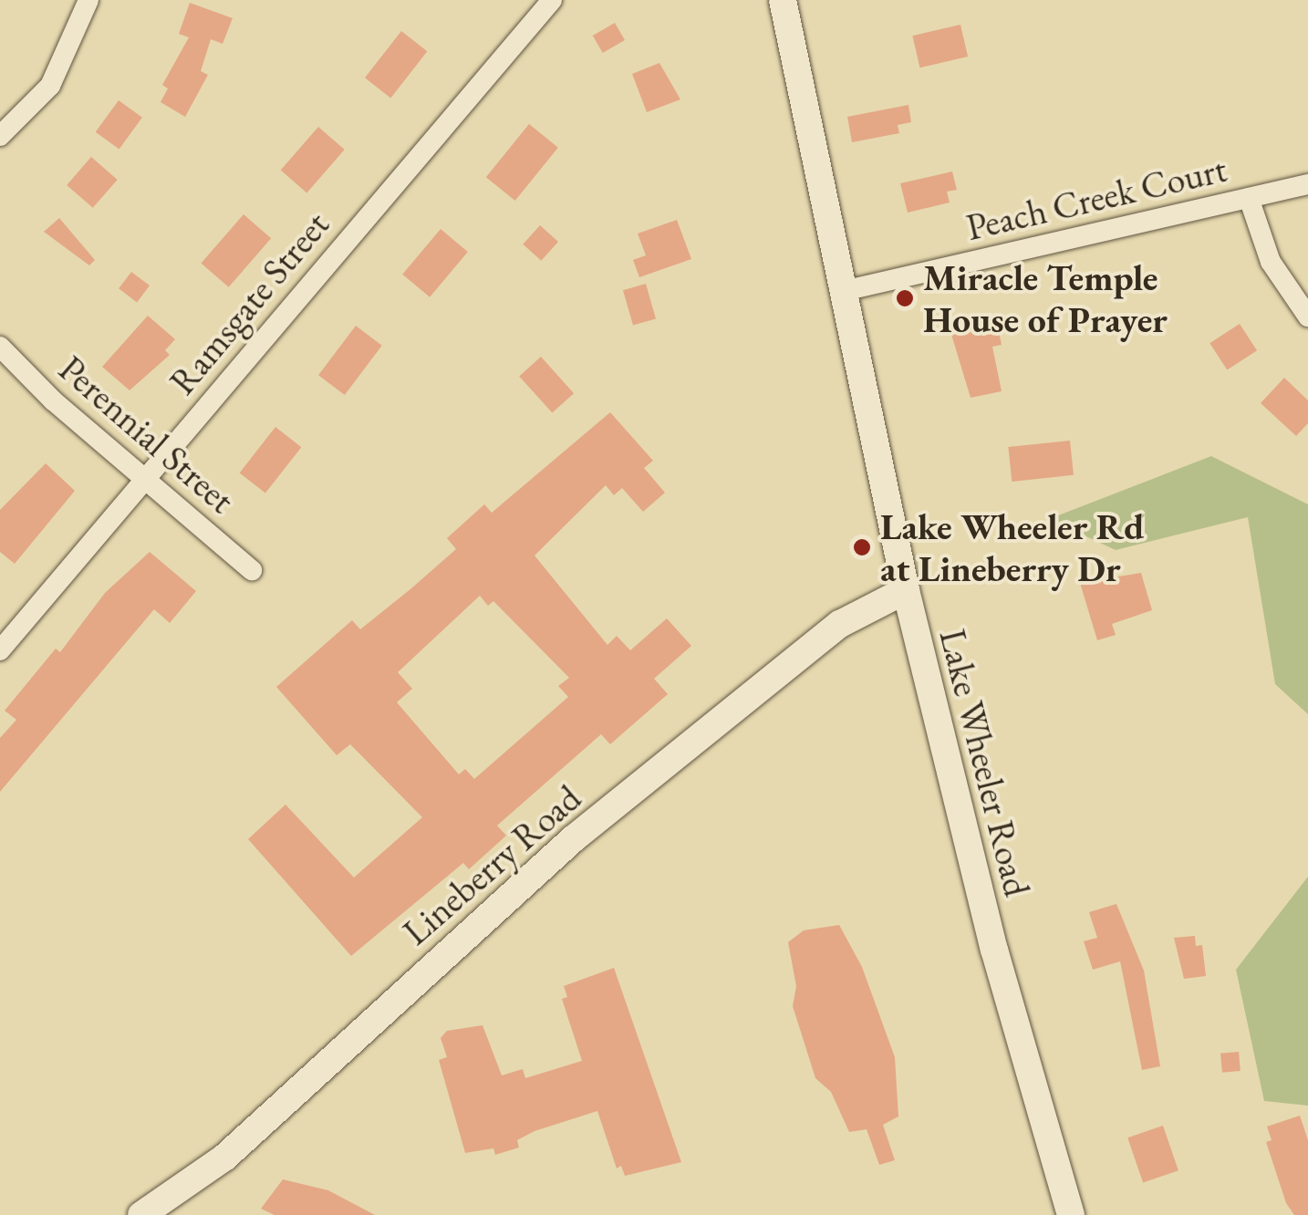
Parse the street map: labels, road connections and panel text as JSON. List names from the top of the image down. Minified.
{"streets":{"main road":["Lake Wheeler Road","Lineberry Road"],"street":["Peach Creek Court","Ramsgate Street","Perennial Street"]},"crossings":[["Peach Creek Court","Lake Wheeler Road"],["Ramsgate Street","Perennial Street"],["Lake Wheeler Road","Lineberry Road"]],"places":["Miracle Temple House of Prayer","Lake Wheeler Rd at Lineberry Dr"]}
